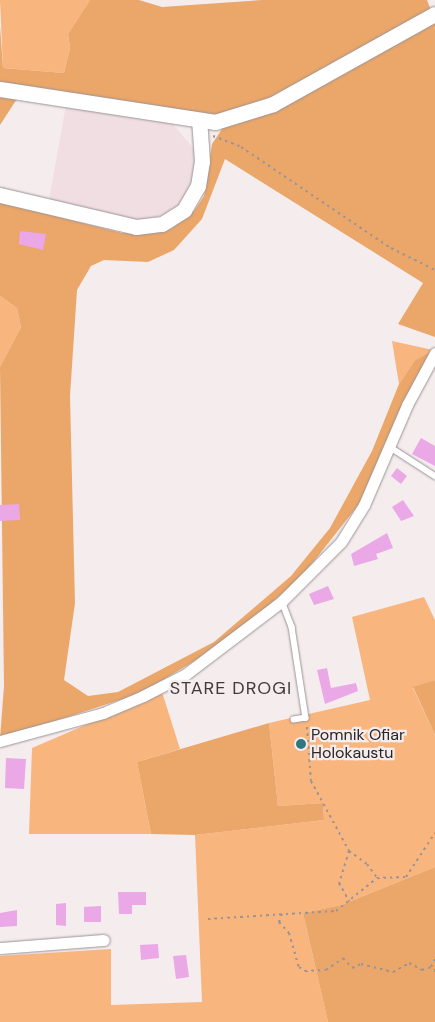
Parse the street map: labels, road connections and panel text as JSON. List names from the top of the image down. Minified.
{"districts":["STARE DROGI"],"places":["Pomnik Ofiar Holokaustu"]}
